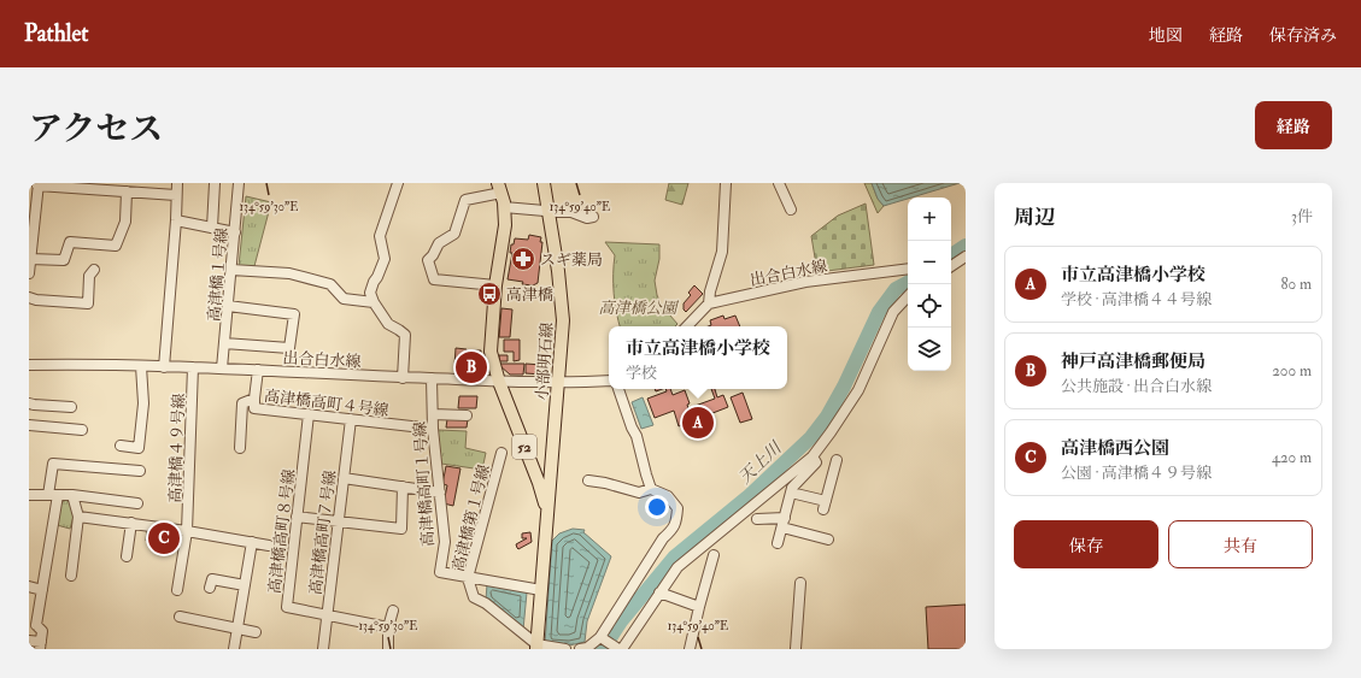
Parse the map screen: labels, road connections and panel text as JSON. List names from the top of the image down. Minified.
{"streets":{"main road":["小部明石線","52"],"street":["出合白水線","高津橋１号線","高津橋高町４号線","高津橋４９号線","高津橋高町１号線","高津橋第１号線","高津橋高町８号線","高津橋高町７号線"]},"crossings":[["出合白水線","高津橋１号線"],["出合白水線","小部明石線"],["出合白水線","高津橋高町４号線"],["出合白水線","高津橋４９号線"],["出合白水線","高津橋高町１号線"],["小部明石線","高津橋高町１号線"],["小部明石線","高津橋第１号線"],["高津橋高町４号線","高津橋高町１号線"],["高津橋高町４号線","高津橋高町８号線"],["高津橋高町４号線","高津橋高町７号線"],["高津橋高町１号線","高津橋第１号線"],["高津橋高町８号線","高津橋高町７号線"]],"water":["天上川"],"parks":["高津橋公園"],"places":{"pharmacy":["スギ薬局"],"bus stop":["高津橋"]},"page":{"header":"Pathlet","nav":["地図","経路","保存済み"],"title":"アクセス","buttons":["経路",["保存","共有"]],"heading":["周辺","3件"],"map_buttons":["+","−"],"list":[{"mark":"A","name":"市立高津橋小学校","note":"学校 · 高津橋４４号線","value":"80 m"},{"mark":"B","name":"神戸高津橋郵便局","note":"公共施設 · 出合白水線","value":"200 m"},{"mark":"C","name":"高津橋西公園","note":"公園 · 高津橋４９号線","value":"420 m"}],"popup":["市立高津橋小学校","学校"],"pins":["B","A","C"]},"coordinates":["134°59'30\"E","134°59'40\"E"]}
